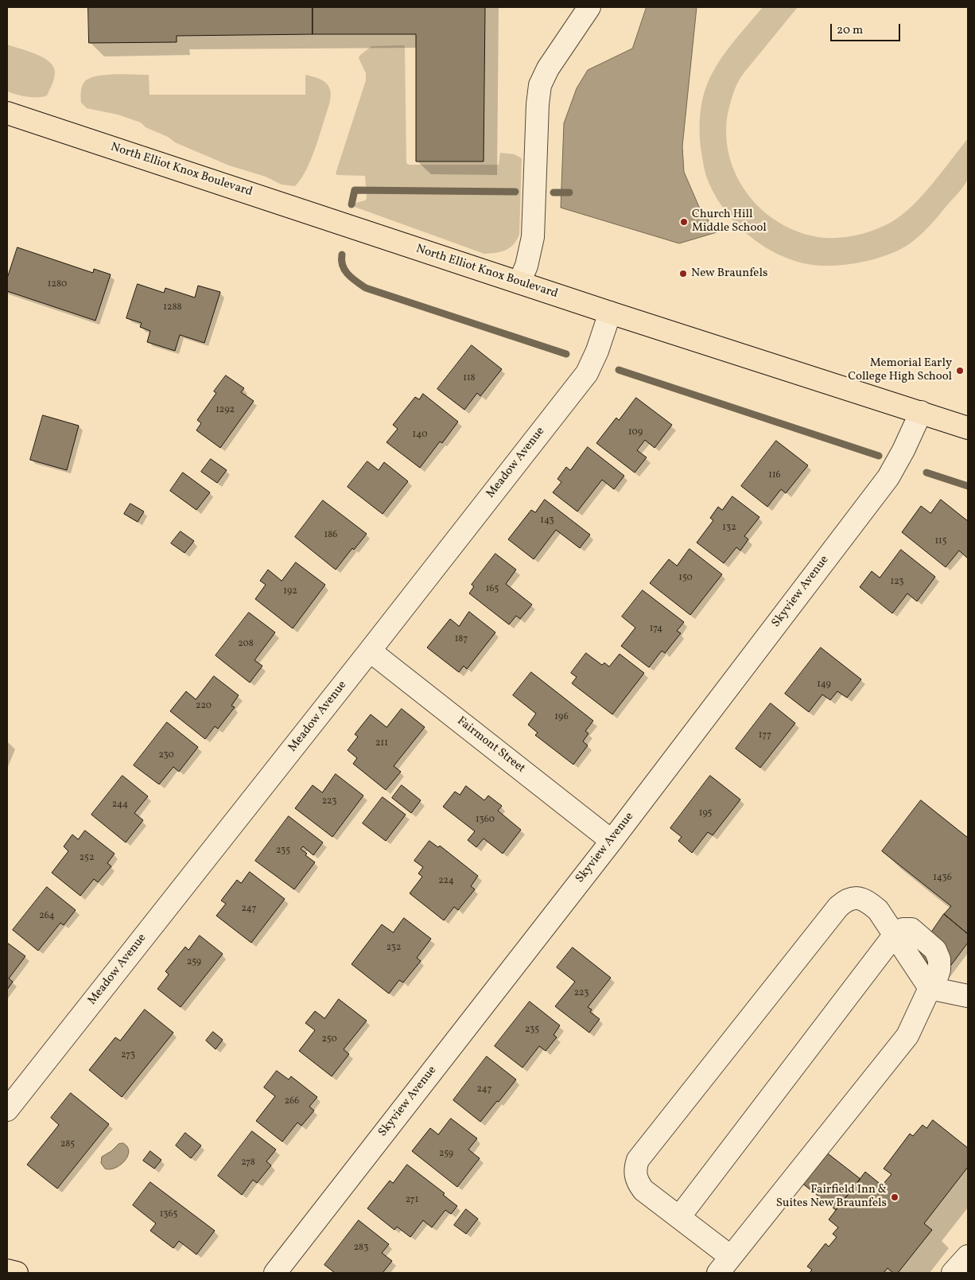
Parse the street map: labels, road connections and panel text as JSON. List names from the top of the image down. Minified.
{"streets":{"main road":["North Elliot Knox Boulevard"],"street":["Meadow Avenue","Skyview Avenue","Fairmont Street"]},"crossings":[["North Elliot Knox Boulevard","Meadow Avenue"],["North Elliot Knox Boulevard","Skyview Avenue"],["Meadow Avenue","Fairmont Street"],["Skyview Avenue","Fairmont Street"]],"places":["Church Hill Middle School","New Braunfels","Memorial Early College High School","Fairfield Inn & Suites New Braunfels"],"house_numbers":["1280","1288","118","1292","109","140","116","143","132","186","115","150","123","165","192","174","187","208","149","220","196","177","211","230","223","244","195","1360","235","252","1436","224","247","264","232","259","223","235","250","273","247","266","285","259","278","271","1365","283"],"scale_bar":"20 m"}
